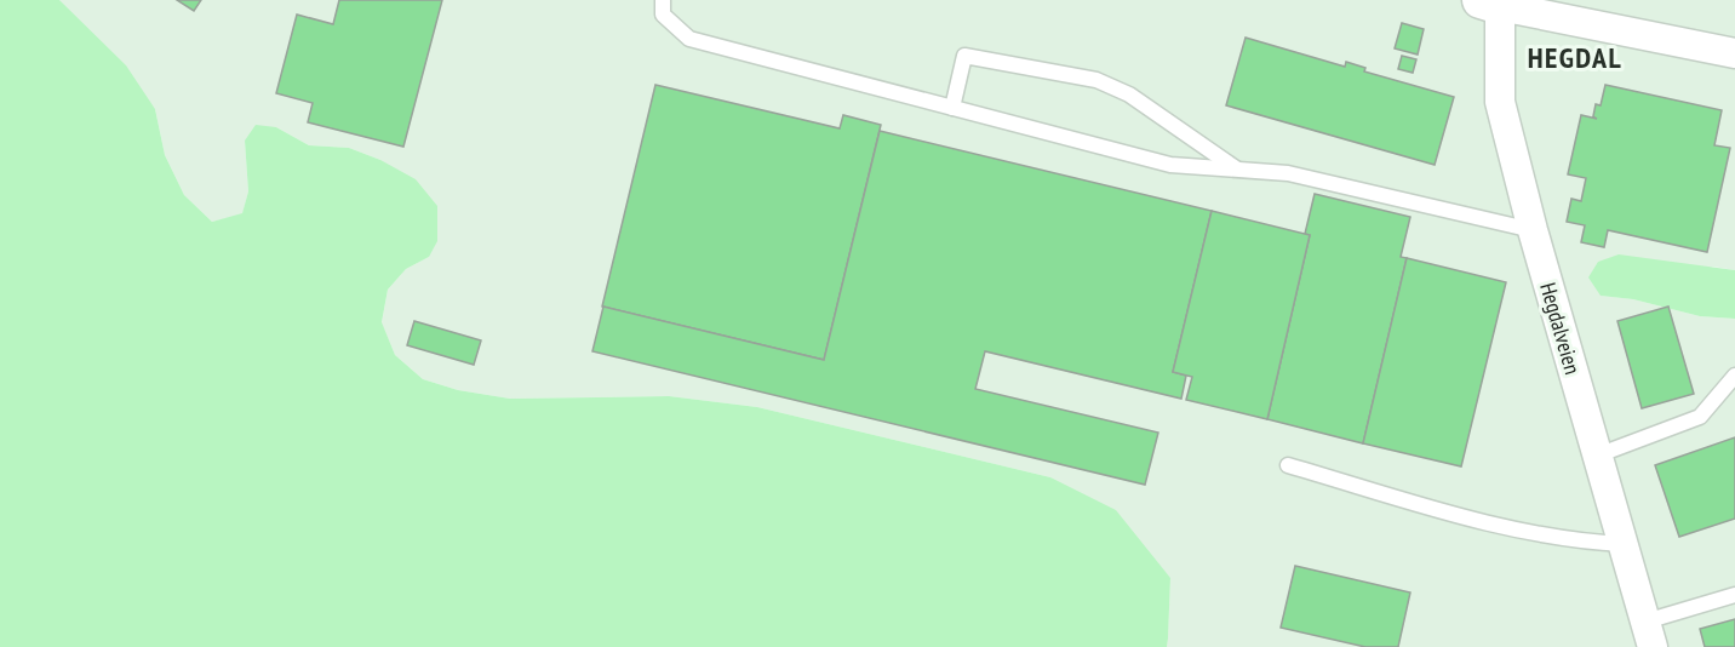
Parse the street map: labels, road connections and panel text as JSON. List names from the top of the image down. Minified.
{"streets":{"street":["Hegdalveien"]},"districts":["HEGDAL"]}
